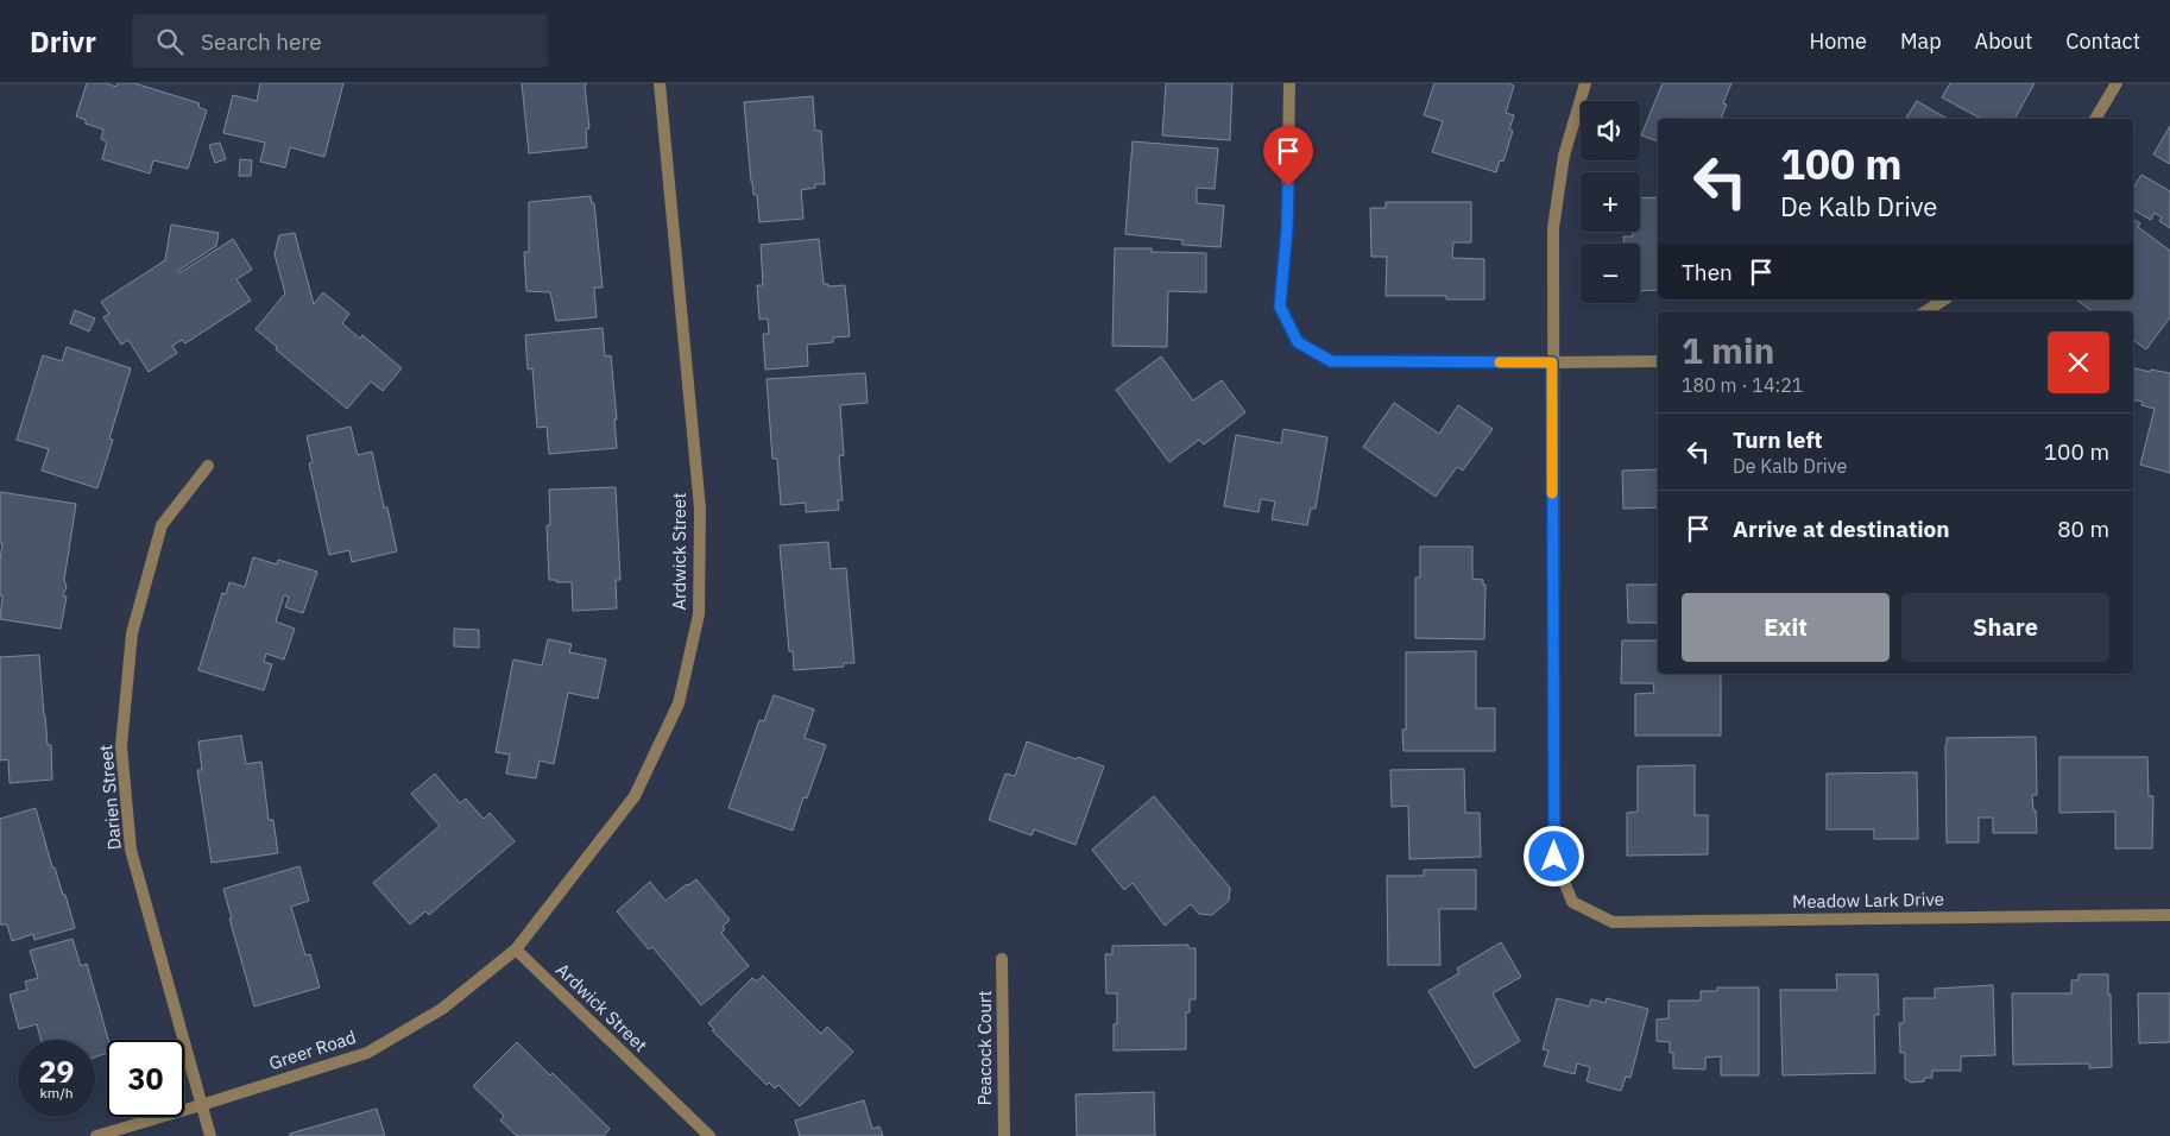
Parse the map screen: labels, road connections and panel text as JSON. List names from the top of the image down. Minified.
{"streets":{"street":["Ardwick Street","Darien Street","Meadow Lark Drive","Peacock Court","Greer Road"]},"crossings":[["Ardwick Street","Greer Road"],["Darien Street","Greer Road"]],"page":{"header":"Drivr","search":"Search here","nav":["Home","Map","About","Contact"],"map_buttons":["+","−"],"turn":["100 m","De Kalb Drive"],"then":"Then","heading":["1 min","180 m · 14:21"],"list":[{"name":"Turn left","note":"De Kalb Drive","value":"100 m"},{"name":"Arrive at destination","value":"80 m"}],"buttons":["Exit","Share"],"speed":"29 km/h","limit":"30"}}
